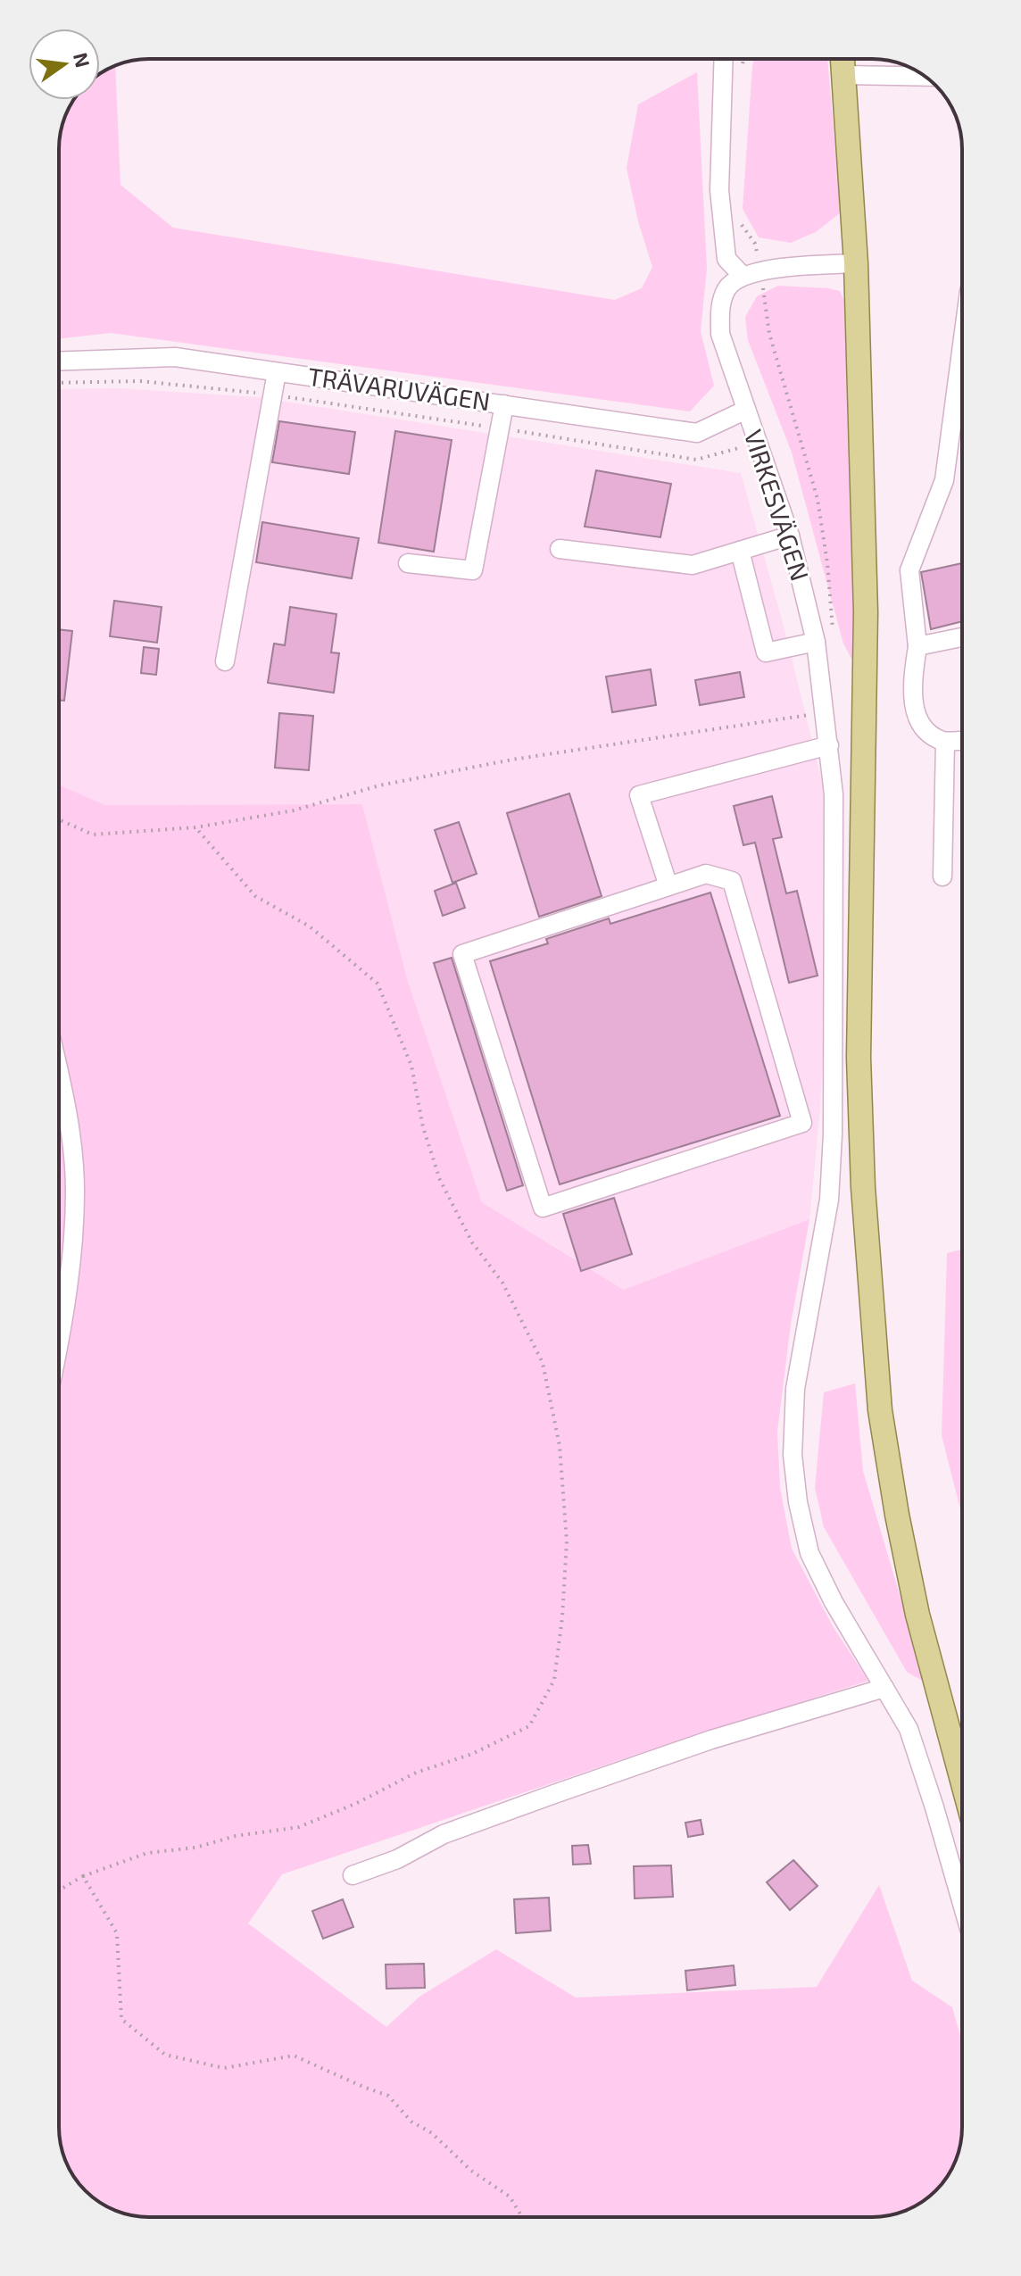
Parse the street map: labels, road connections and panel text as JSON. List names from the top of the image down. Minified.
{"streets":{"street":["TRÄVARUVÄGEN","VIRKESVÄGEN"]},"crossings":[["TRÄVARUVÄGEN","VIRKESVÄGEN"]],"north":"right"}
